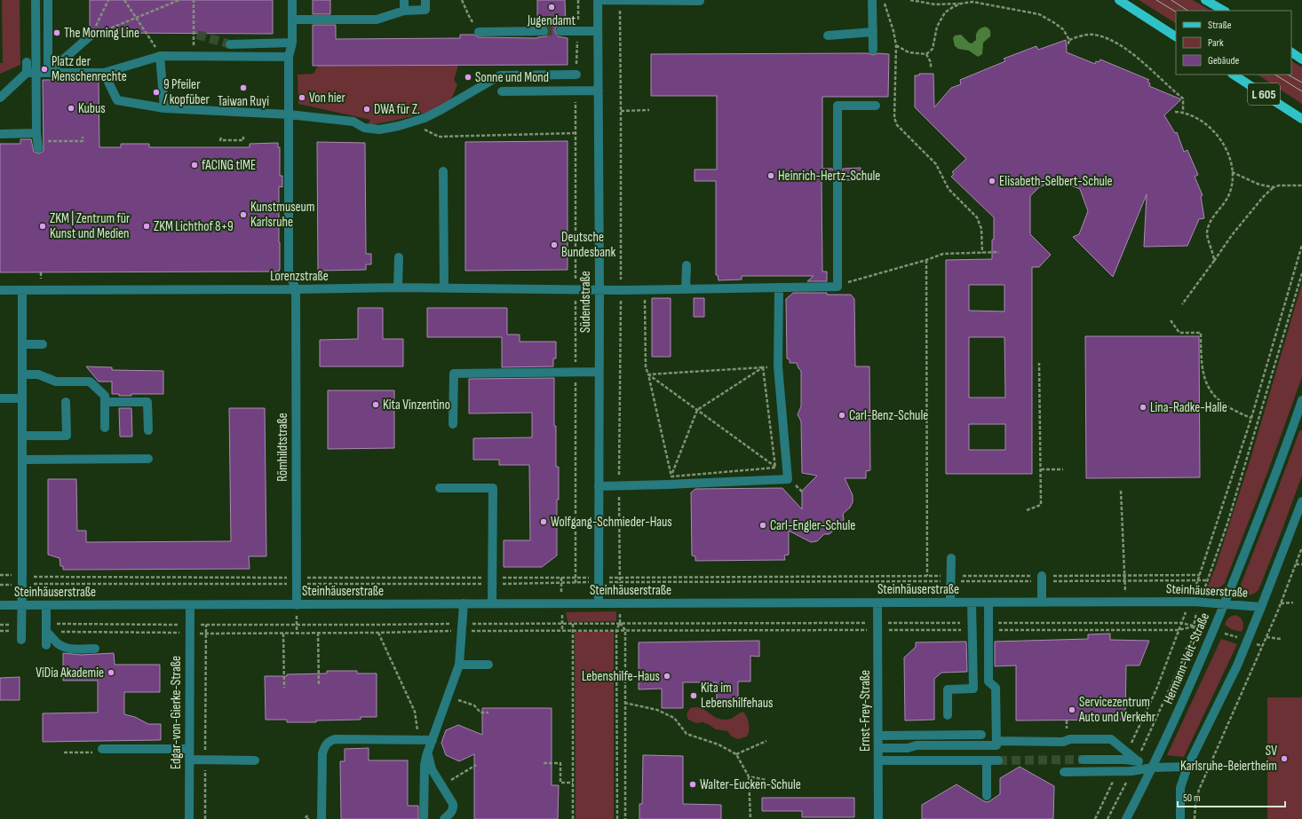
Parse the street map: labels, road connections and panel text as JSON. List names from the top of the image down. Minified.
{"streets":{"main road":["L 605"],"street":["Lorenzstraße","Südendstraße","Römhildtstraße","Steinhäuserstraße","Hermann-Veit-Straße","Ernst-Frey-Straße","Edgar-von-Gierke-Straße"]},"crossings":[["Lorenzstraße","Südendstraße"],["Lorenzstraße","Römhildtstraße"],["Südendstraße","Steinhäuserstraße"],["Römhildtstraße","Steinhäuserstraße"],["Steinhäuserstraße","Hermann-Veit-Straße"],["Steinhäuserstraße","Ernst-Frey-Straße"],["Steinhäuserstraße","Edgar-von-Gierke-Straße"]],"places":["Jugendamt","The Morning Line","Platz der Menschenrechte","Sonne und Mond","Taiwan Ruyi","9 Pfeiler / kopfüber","Von hier","Kubus","DWA für Z.","fACING tIME","Heinrich-Hertz-Schule","Elisabeth-Selbert-Schule","Kunstmuseum Karlsruhe","ZKM | Zentrum für Kunst und Medien","ZKM Lichthof 8+9","Deutsche Bundesbank","Kita Vinzentino","Lina-Radke-Halle","Carl-Benz-Schule","Wolfgang-Schmieder-Haus","Carl-Engler-Schule","ViDia Akademie","Lebenshilfe-Haus","Kita im Lebenshilfehaus","Servicezentrum Auto und Verkehr","SV Karlsruhe-Beiertheim","Walter-Eucken-Schule"],"legend":["Straße","Park","Gebäude"],"scale_bar":"50 m"}
